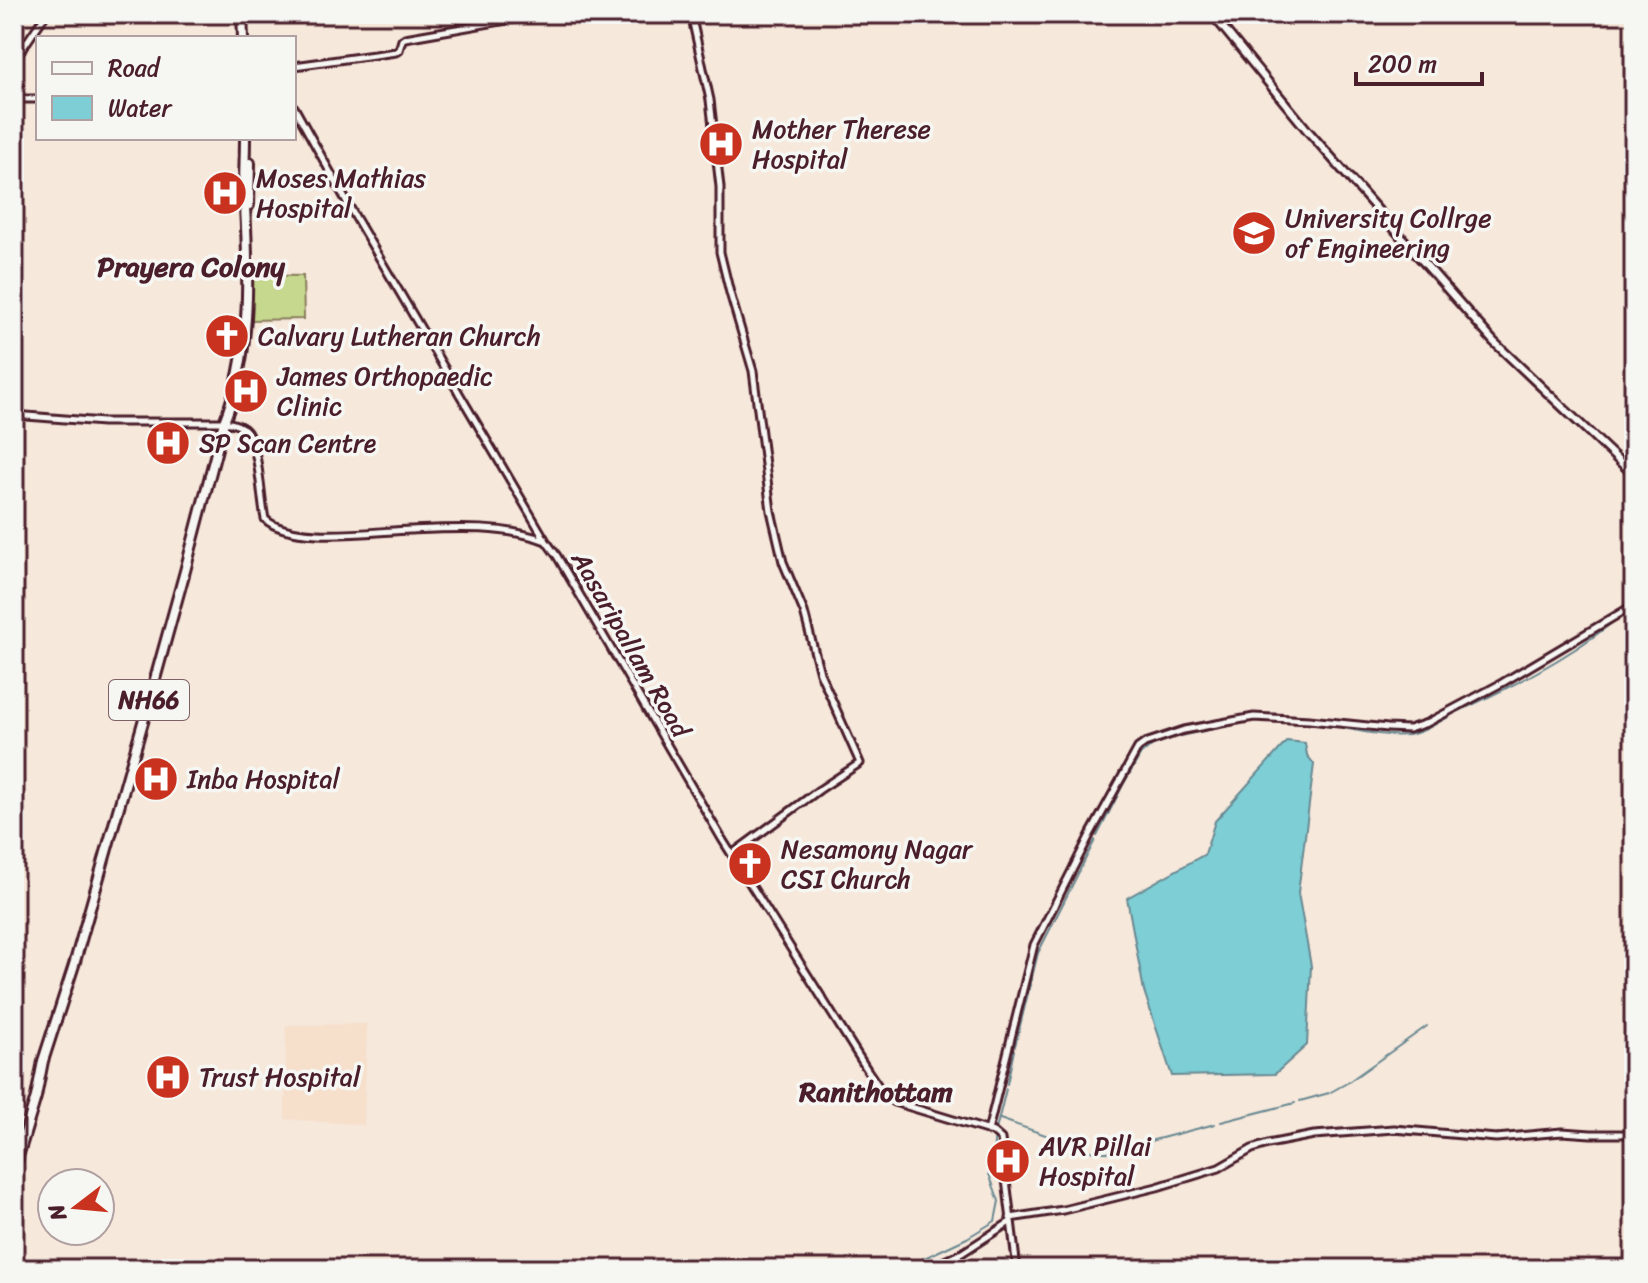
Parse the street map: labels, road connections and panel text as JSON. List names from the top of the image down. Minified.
{"streets":{"highway":["NH66"],"street":["Aasaripallam Road"]},"districts":["Prayera Colony","Ranithottam"],"places":{"hospital":["Mother Therese Hospital","Moses Mathias Hospital","James Orthopaedic Clinic","SP Scan Centre","Inba Hospital","Trust Hospital","AVR Pillai Hospital"],"school or university":["University Collrge of Engineering"],"church":["Calvary Lutheran Church","Nesamony Nagar CSI Church"]},"legend":["Road","Water"],"scale_bar":"200 m","north":"left"}
